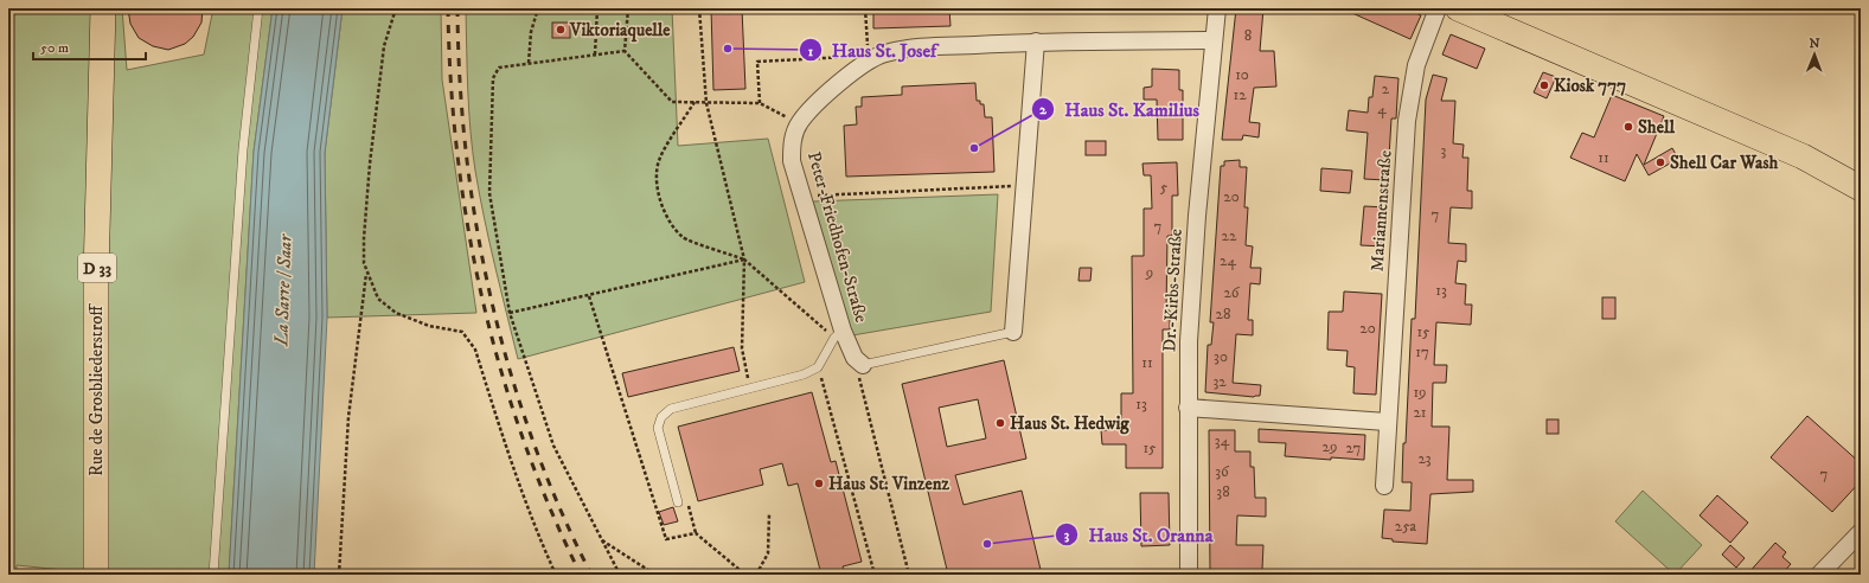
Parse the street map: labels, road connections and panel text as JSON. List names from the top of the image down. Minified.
{"streets":{"main road":["D 33","Rue de Grosbliederstroff"],"street":["Mariannenstraße","Peter-Friedhofen-Straße","Dr.-Kirbs-Straße"]},"crossings":[["Peter-Friedhofen-Straße","Dr.-Kirbs-Straße"]],"water":["La Sarre / Saar"],"places":["Viktoriaquelle","Haus St. Josef","Kiosk 777","Shell","Haus St. Kamilius","Shell Car Wash","Haus St. Hedwig","Haus St. Vinzenz","Haus St. Oranna"],"house_numbers":["8","10","2","12","4","3","11","5","20","7","7","22","24","9","13","26","28","20","15","17","30","11","32","19","13","21","34","29","15","27","23","36","7","38","25a"],"scale_bar":"50 m","north":"top"}
